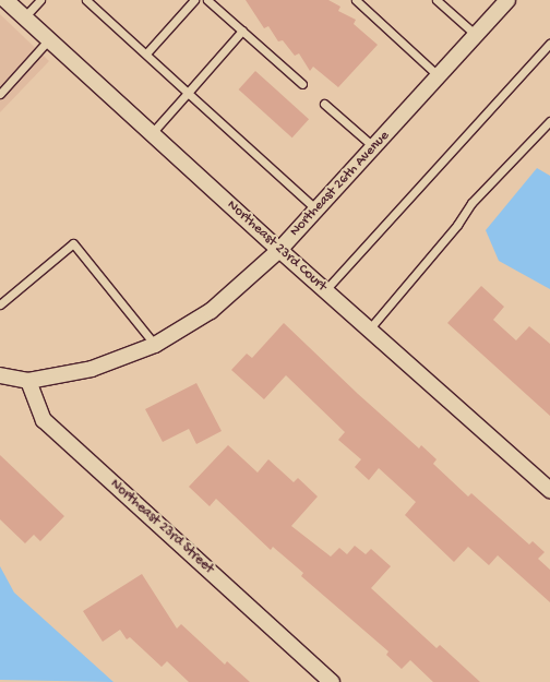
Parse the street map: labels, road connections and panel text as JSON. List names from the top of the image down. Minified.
{"streets":{"street":["Northeast 26th Avenue","Northeast 23rd Court","Northeast 23rd Street"]},"crossings":[["Northeast 26th Avenue","Northeast 23rd Court"],["Northeast 26th Avenue","Northeast 23rd Street"]]}
